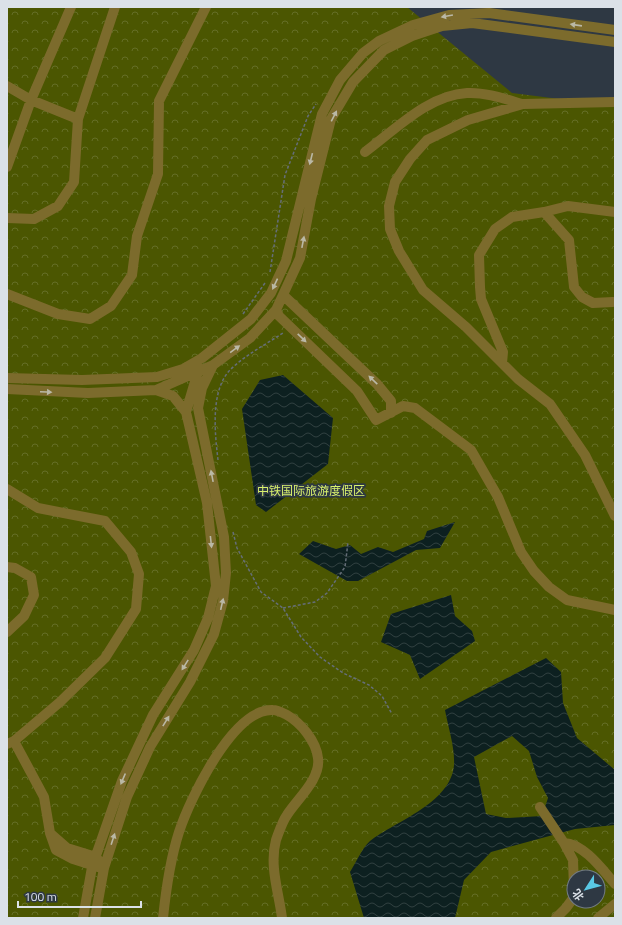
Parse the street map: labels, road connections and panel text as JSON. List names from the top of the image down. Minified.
{"parks":["中铁国际旅游度假区"],"scale_bar":"100 m","north":"bottom left"}
